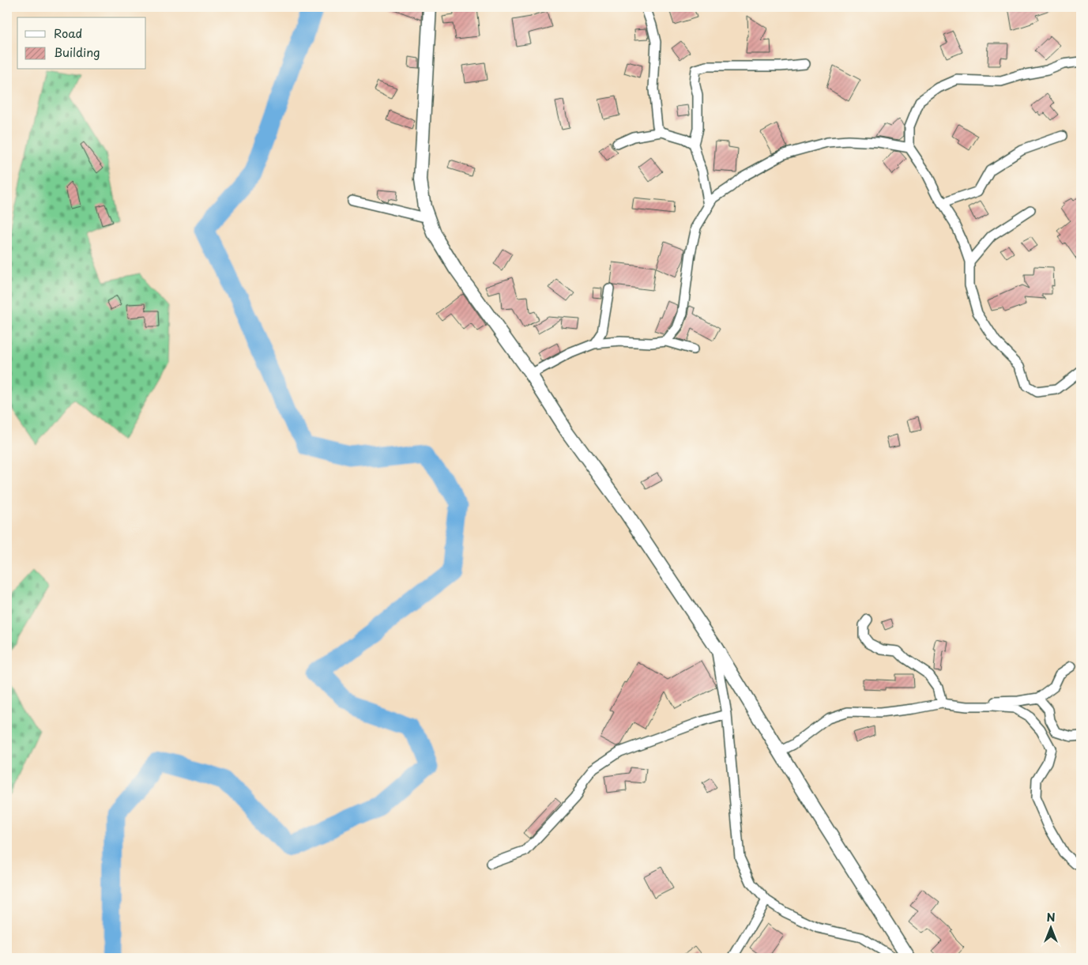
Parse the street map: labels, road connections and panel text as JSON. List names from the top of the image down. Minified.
{"legend":["Road","Building"],"north":"top"}
